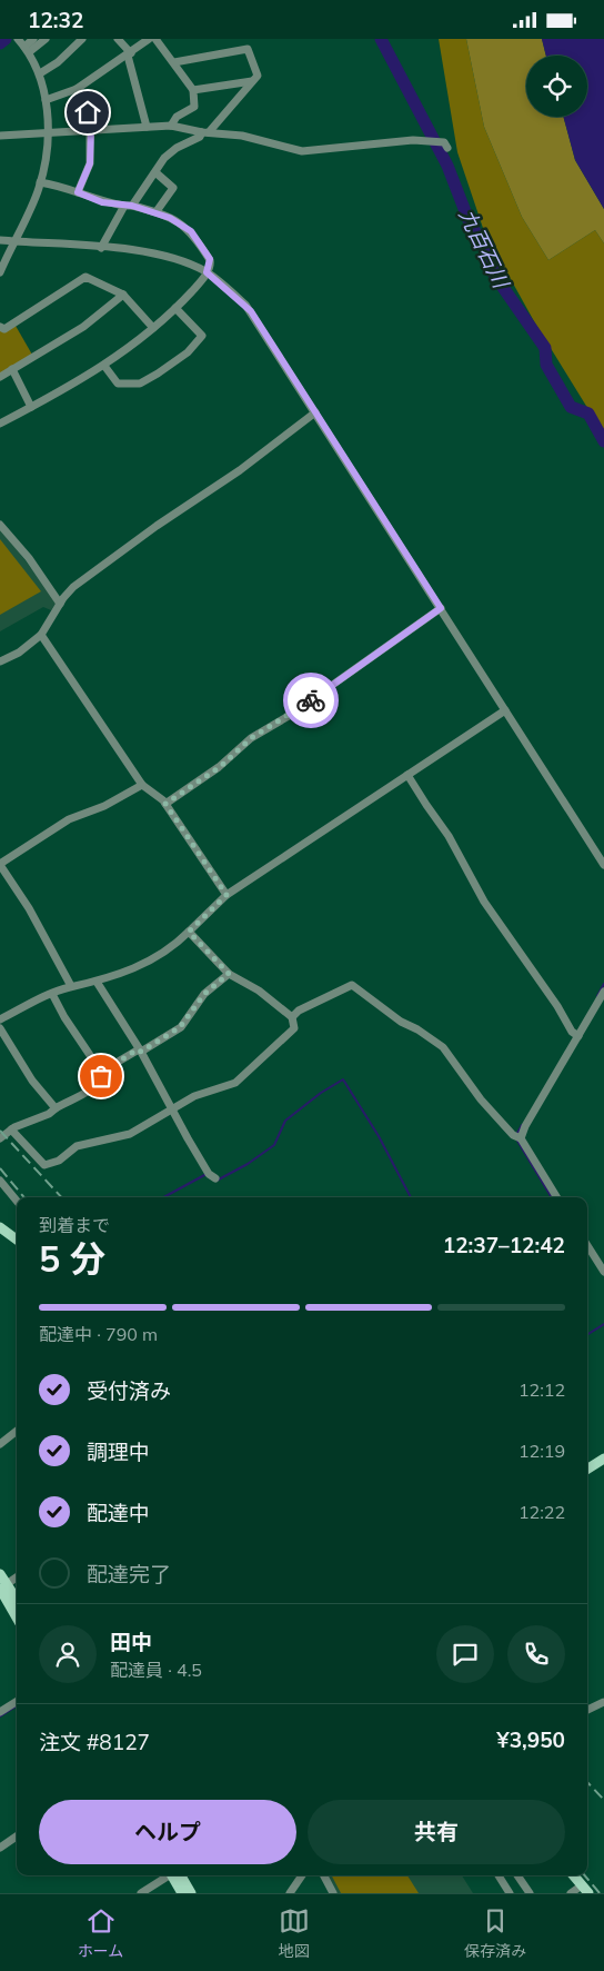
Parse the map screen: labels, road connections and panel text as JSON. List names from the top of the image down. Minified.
{"water":["九百石川"],"page":{"status":"12:32","heading":["5 分","到着まで","12:37–12:42"],"panel":["田中","配達員 · 4.5","注文 #8127","¥3,950"],"bar":"配達中 · 790 m","list":[["受付済み","12:12"],["調理中","12:19"],["配達中","12:22"],"配達完了"],"buttons":["ヘルプ","共有"],"tabs":["ホーム","地図","保存済み"]}}
